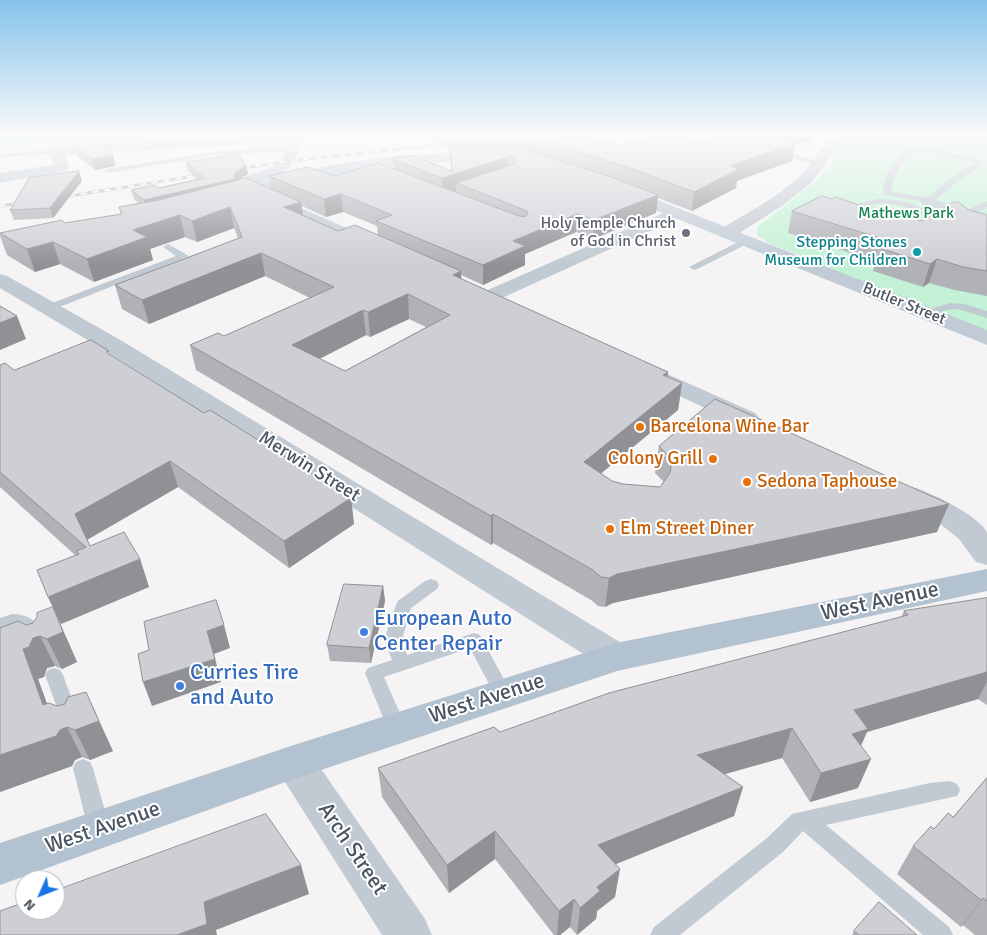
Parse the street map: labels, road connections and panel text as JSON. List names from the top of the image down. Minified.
{"streets":{"main road":["Butler Street","West Avenue"],"street":["Merwin Street","Arch Street"]},"crossings":[["Merwin Street","West Avenue"],["West Avenue","Arch Street"]],"parks":["Mathews Park"],"places":["Holy Temple Church of God in Christ","Stepping Stones Museum for Children","Barcelona Wine Bar","Colony Grill","Sedona Taphouse","Elm Street Diner","European Auto Center Repair","Curries Tire and Auto"],"north":"bottom left"}
